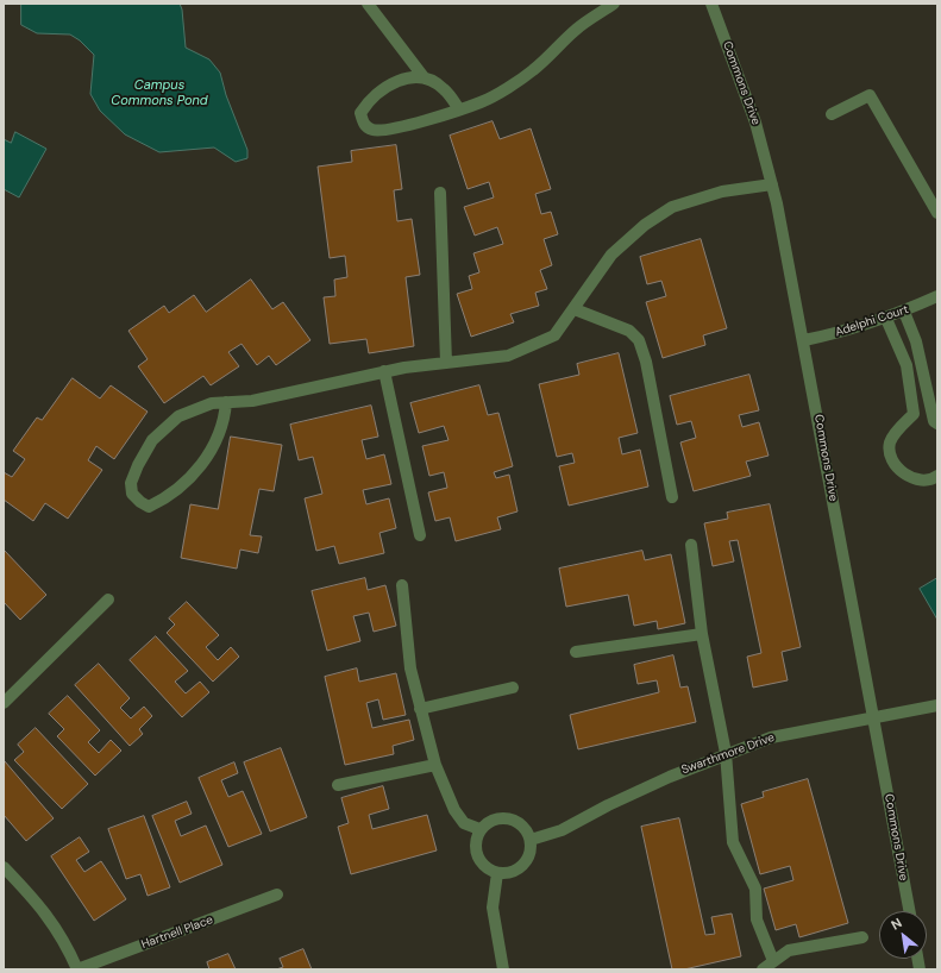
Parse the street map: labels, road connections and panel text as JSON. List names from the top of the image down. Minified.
{"streets":{"street":["Commons Drive","Adelphi Court","Swarthmore Drive","Hartnell Place"]},"crossings":[["Commons Drive","Adelphi Court"],["Commons Drive","Swarthmore Drive"]],"water":["Campus Commons Pond"],"north":"top left"}
